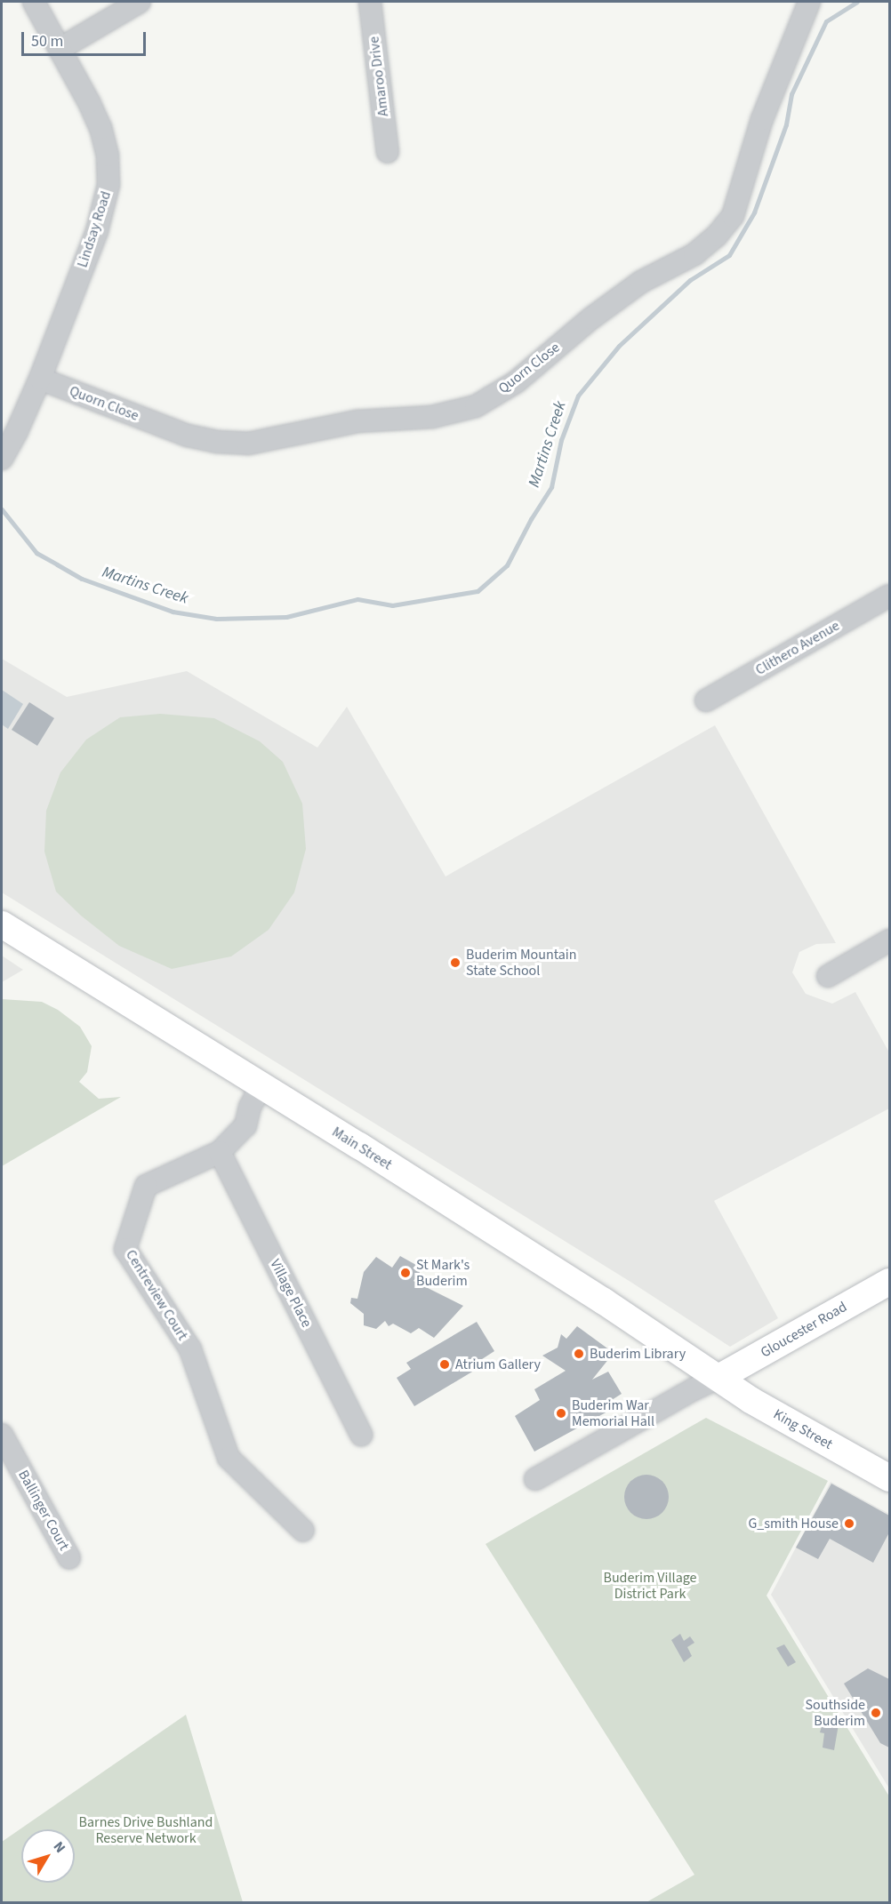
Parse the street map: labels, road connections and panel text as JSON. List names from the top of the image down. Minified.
{"streets":{"main road":["Main Street","Gloucester Road","King Street"],"street":["Amaroo Drive","Lindsay Road","Quorn Close","Clithero Avenue","Village Place","Centreview Court","Ballinger Court"]},"crossings":[["Lindsay Road","Quorn Close"],["Main Street","Centreview Court"],["Main Street","Gloucester Road"],["Main Street","King Street"],["Village Place","Centreview Court"],["Gloucester Road","King Street"]],"water":["Martins Creek"],"parks":["Buderim Village District Park","Barnes Drive Bushland Reserve Network"],"places":["Buderim Mountain State School","St Mark's Buderim","Buderim Library","Atrium Gallery","Buderim War Memorial Hall","G_smith House","Southside Buderim"],"scale_bar":"50 m","north":"top right"}
